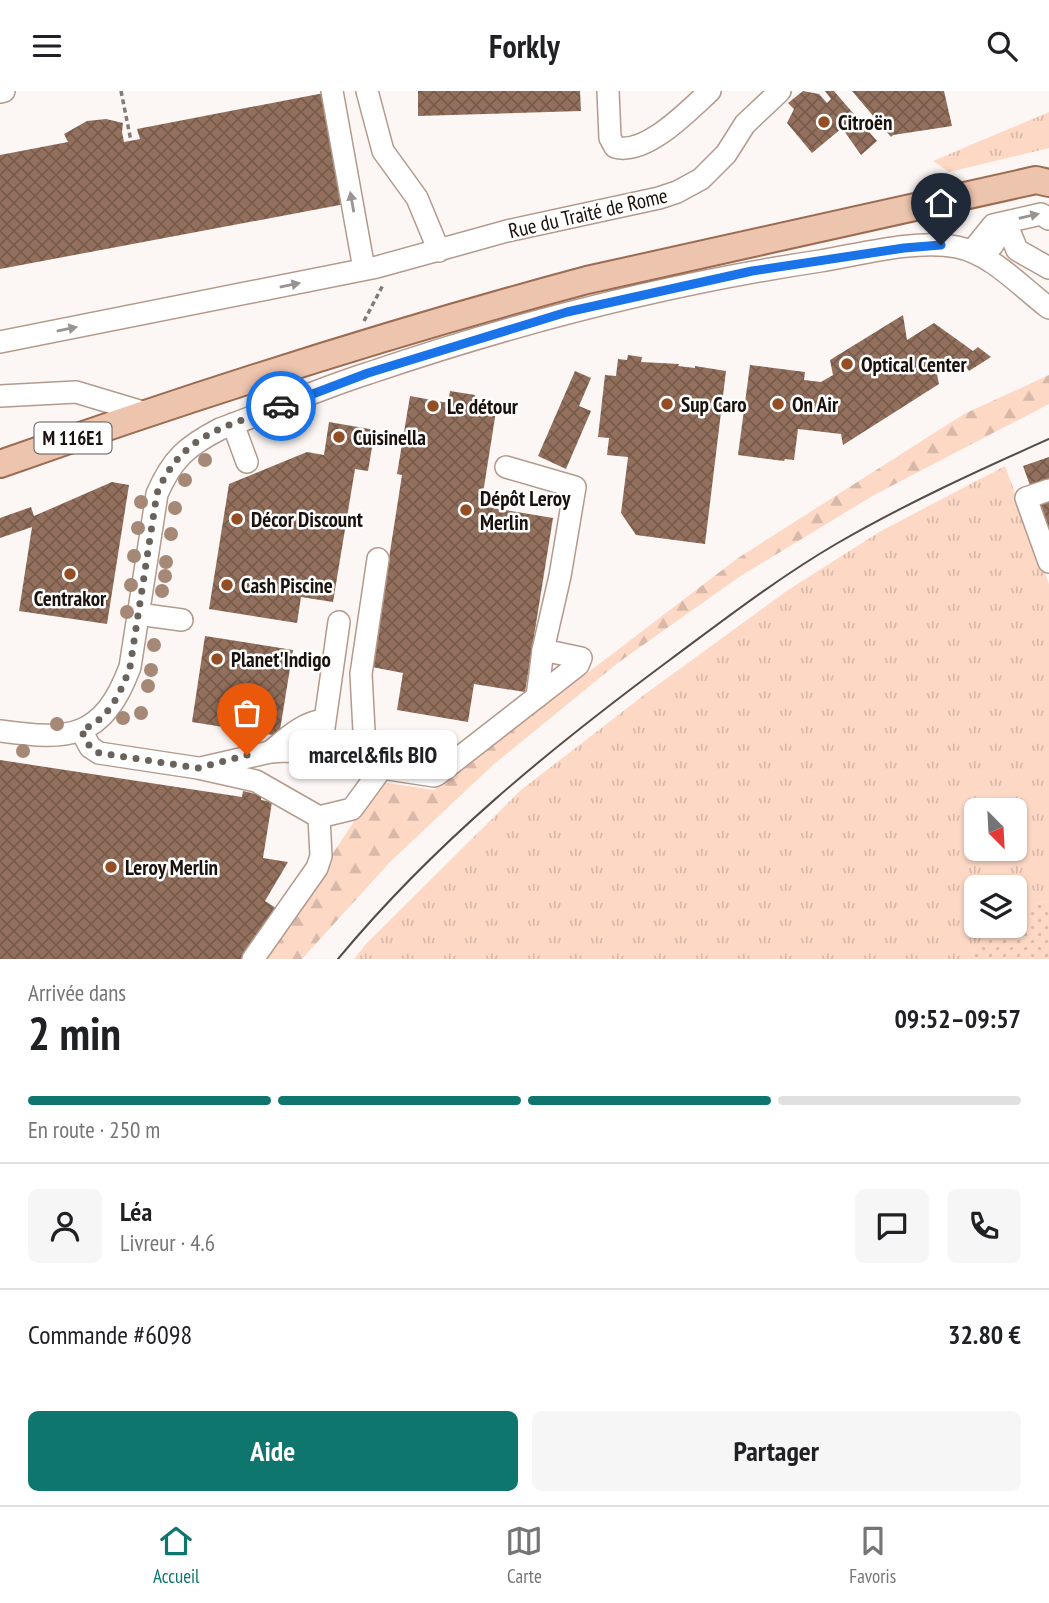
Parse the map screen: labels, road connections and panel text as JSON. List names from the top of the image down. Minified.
{"streets":{"main road":["M 116E1"],"street":["Rue du Traité de Rome"]},"places":["Citroën","Optical Center","Sup Caro","On Air","Le détour","Cuisinella","Dépôt Leroy Merlin","Décor Discount","Centrakor","Cash Piscine","Planet'Indigo","marcel&fils BIO","Leroy Merlin"],"north":"bottom right","page":{"header":"Forkly","bubble":"marcel&fils BIO","heading":["2 min","Arrivée dans","09:52–09:57"],"panel":["Léa","Livreur · 4.6","Commande #6098","32.80 €"],"bar":"En route · 250 m","buttons":["Aide","Partager"],"tabs":["Accueil","Carte","Favoris"]}}
